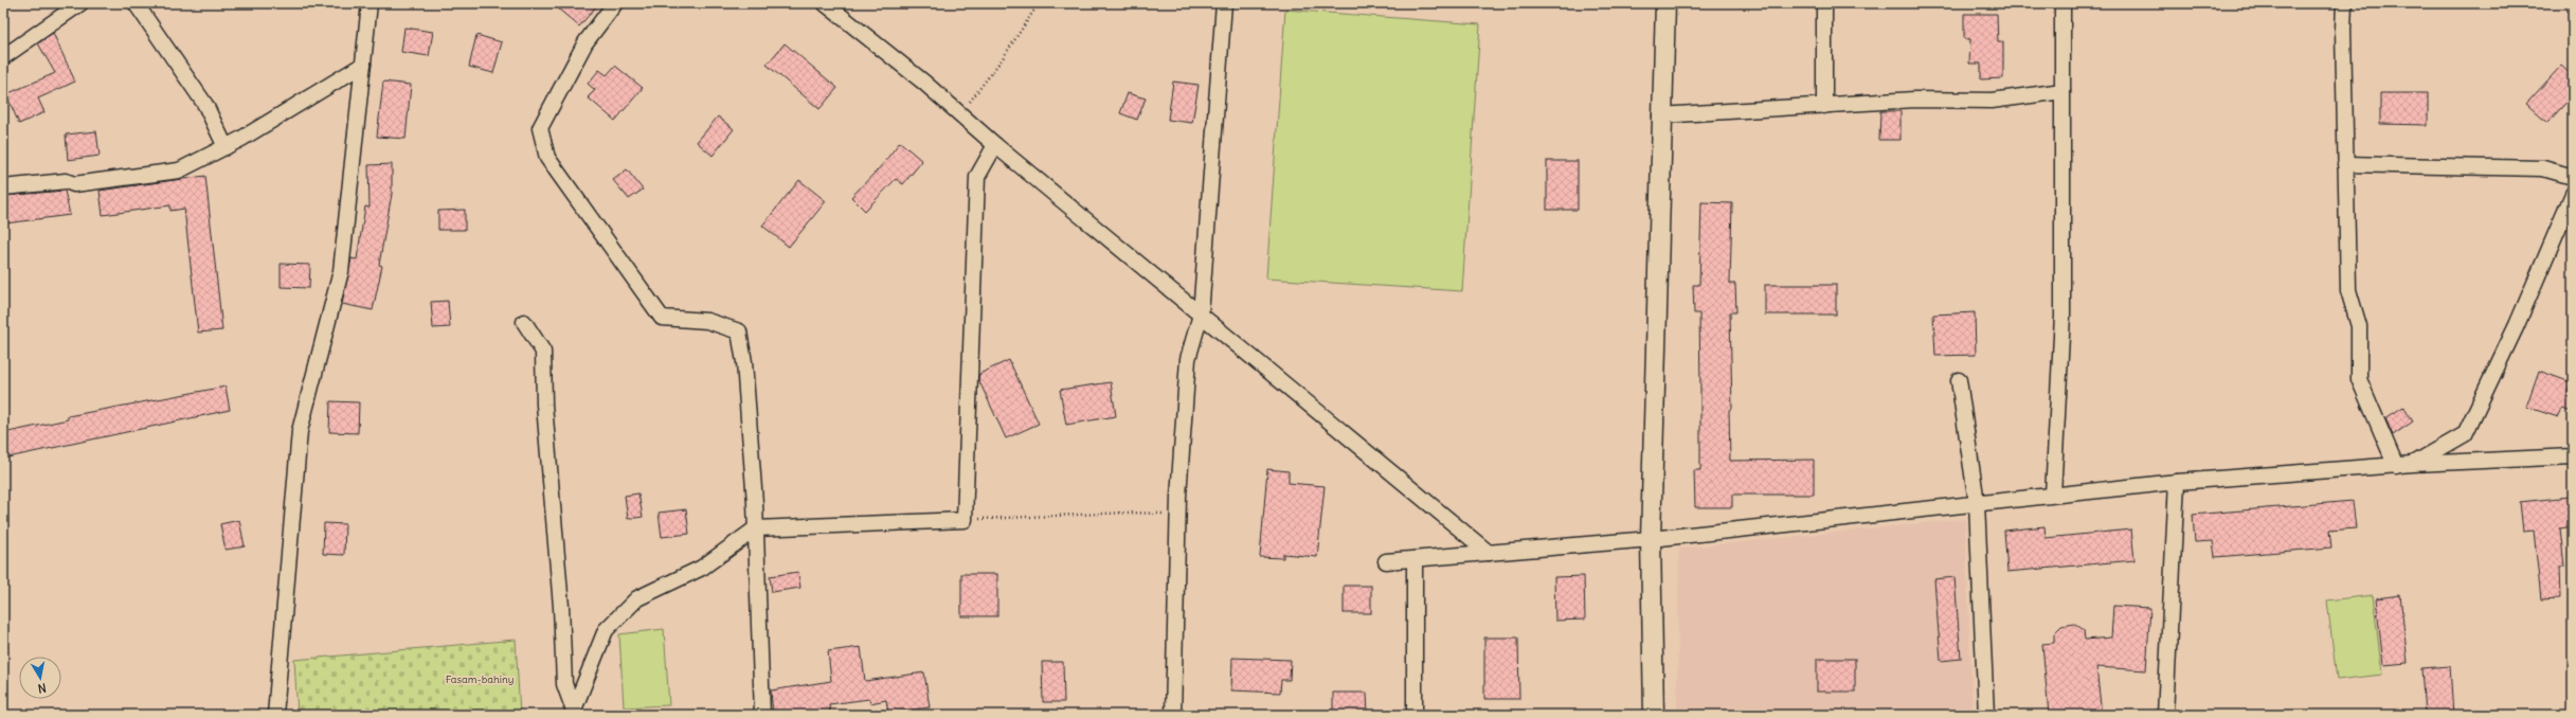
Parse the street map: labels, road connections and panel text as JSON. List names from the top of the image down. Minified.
{"parks":["Fasam-bahiny"],"north":"bottom"}
